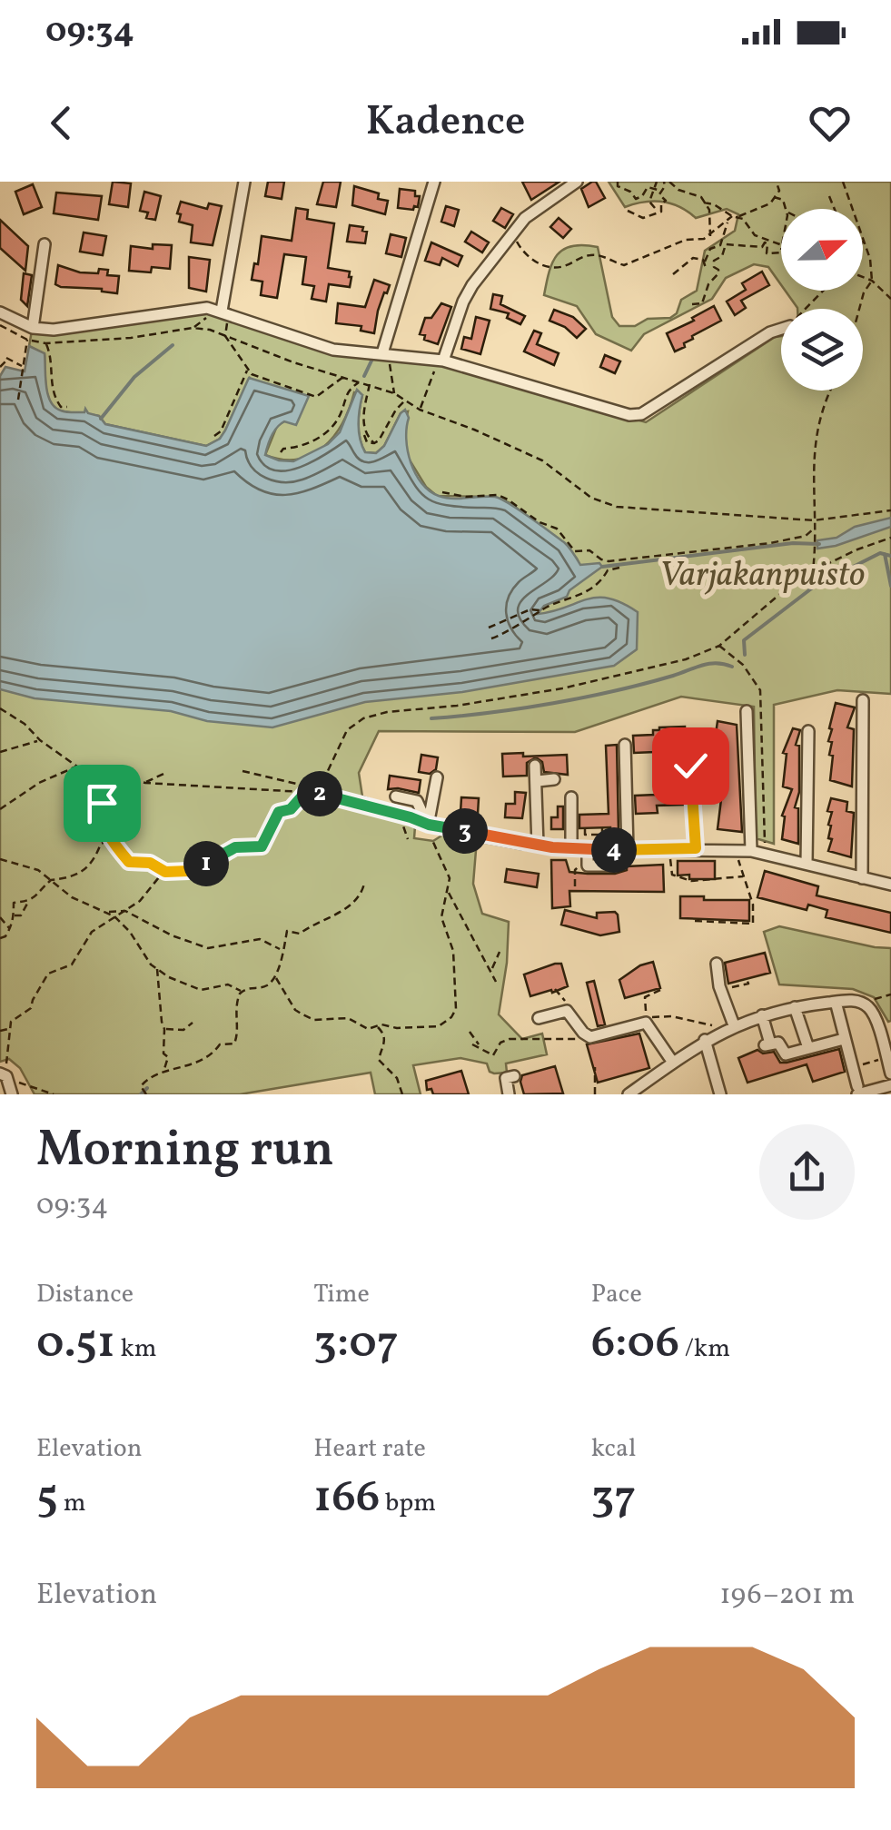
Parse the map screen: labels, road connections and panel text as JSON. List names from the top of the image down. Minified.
{"parks":["Varjakanpuisto"],"north":"right","page":{"status":"09:34","header":"Kadence","pins":["2","3","4","1"],"heading":["Morning run","09:34"],"stats":[["Distance","0.51 km"],["Time","3:07"],["Pace","6:06 /km"],["Elevation","5 m"],["Heart rate","166 bpm"],["kcal","37"]],"chart":["Elevation","196–201 m"]}}
